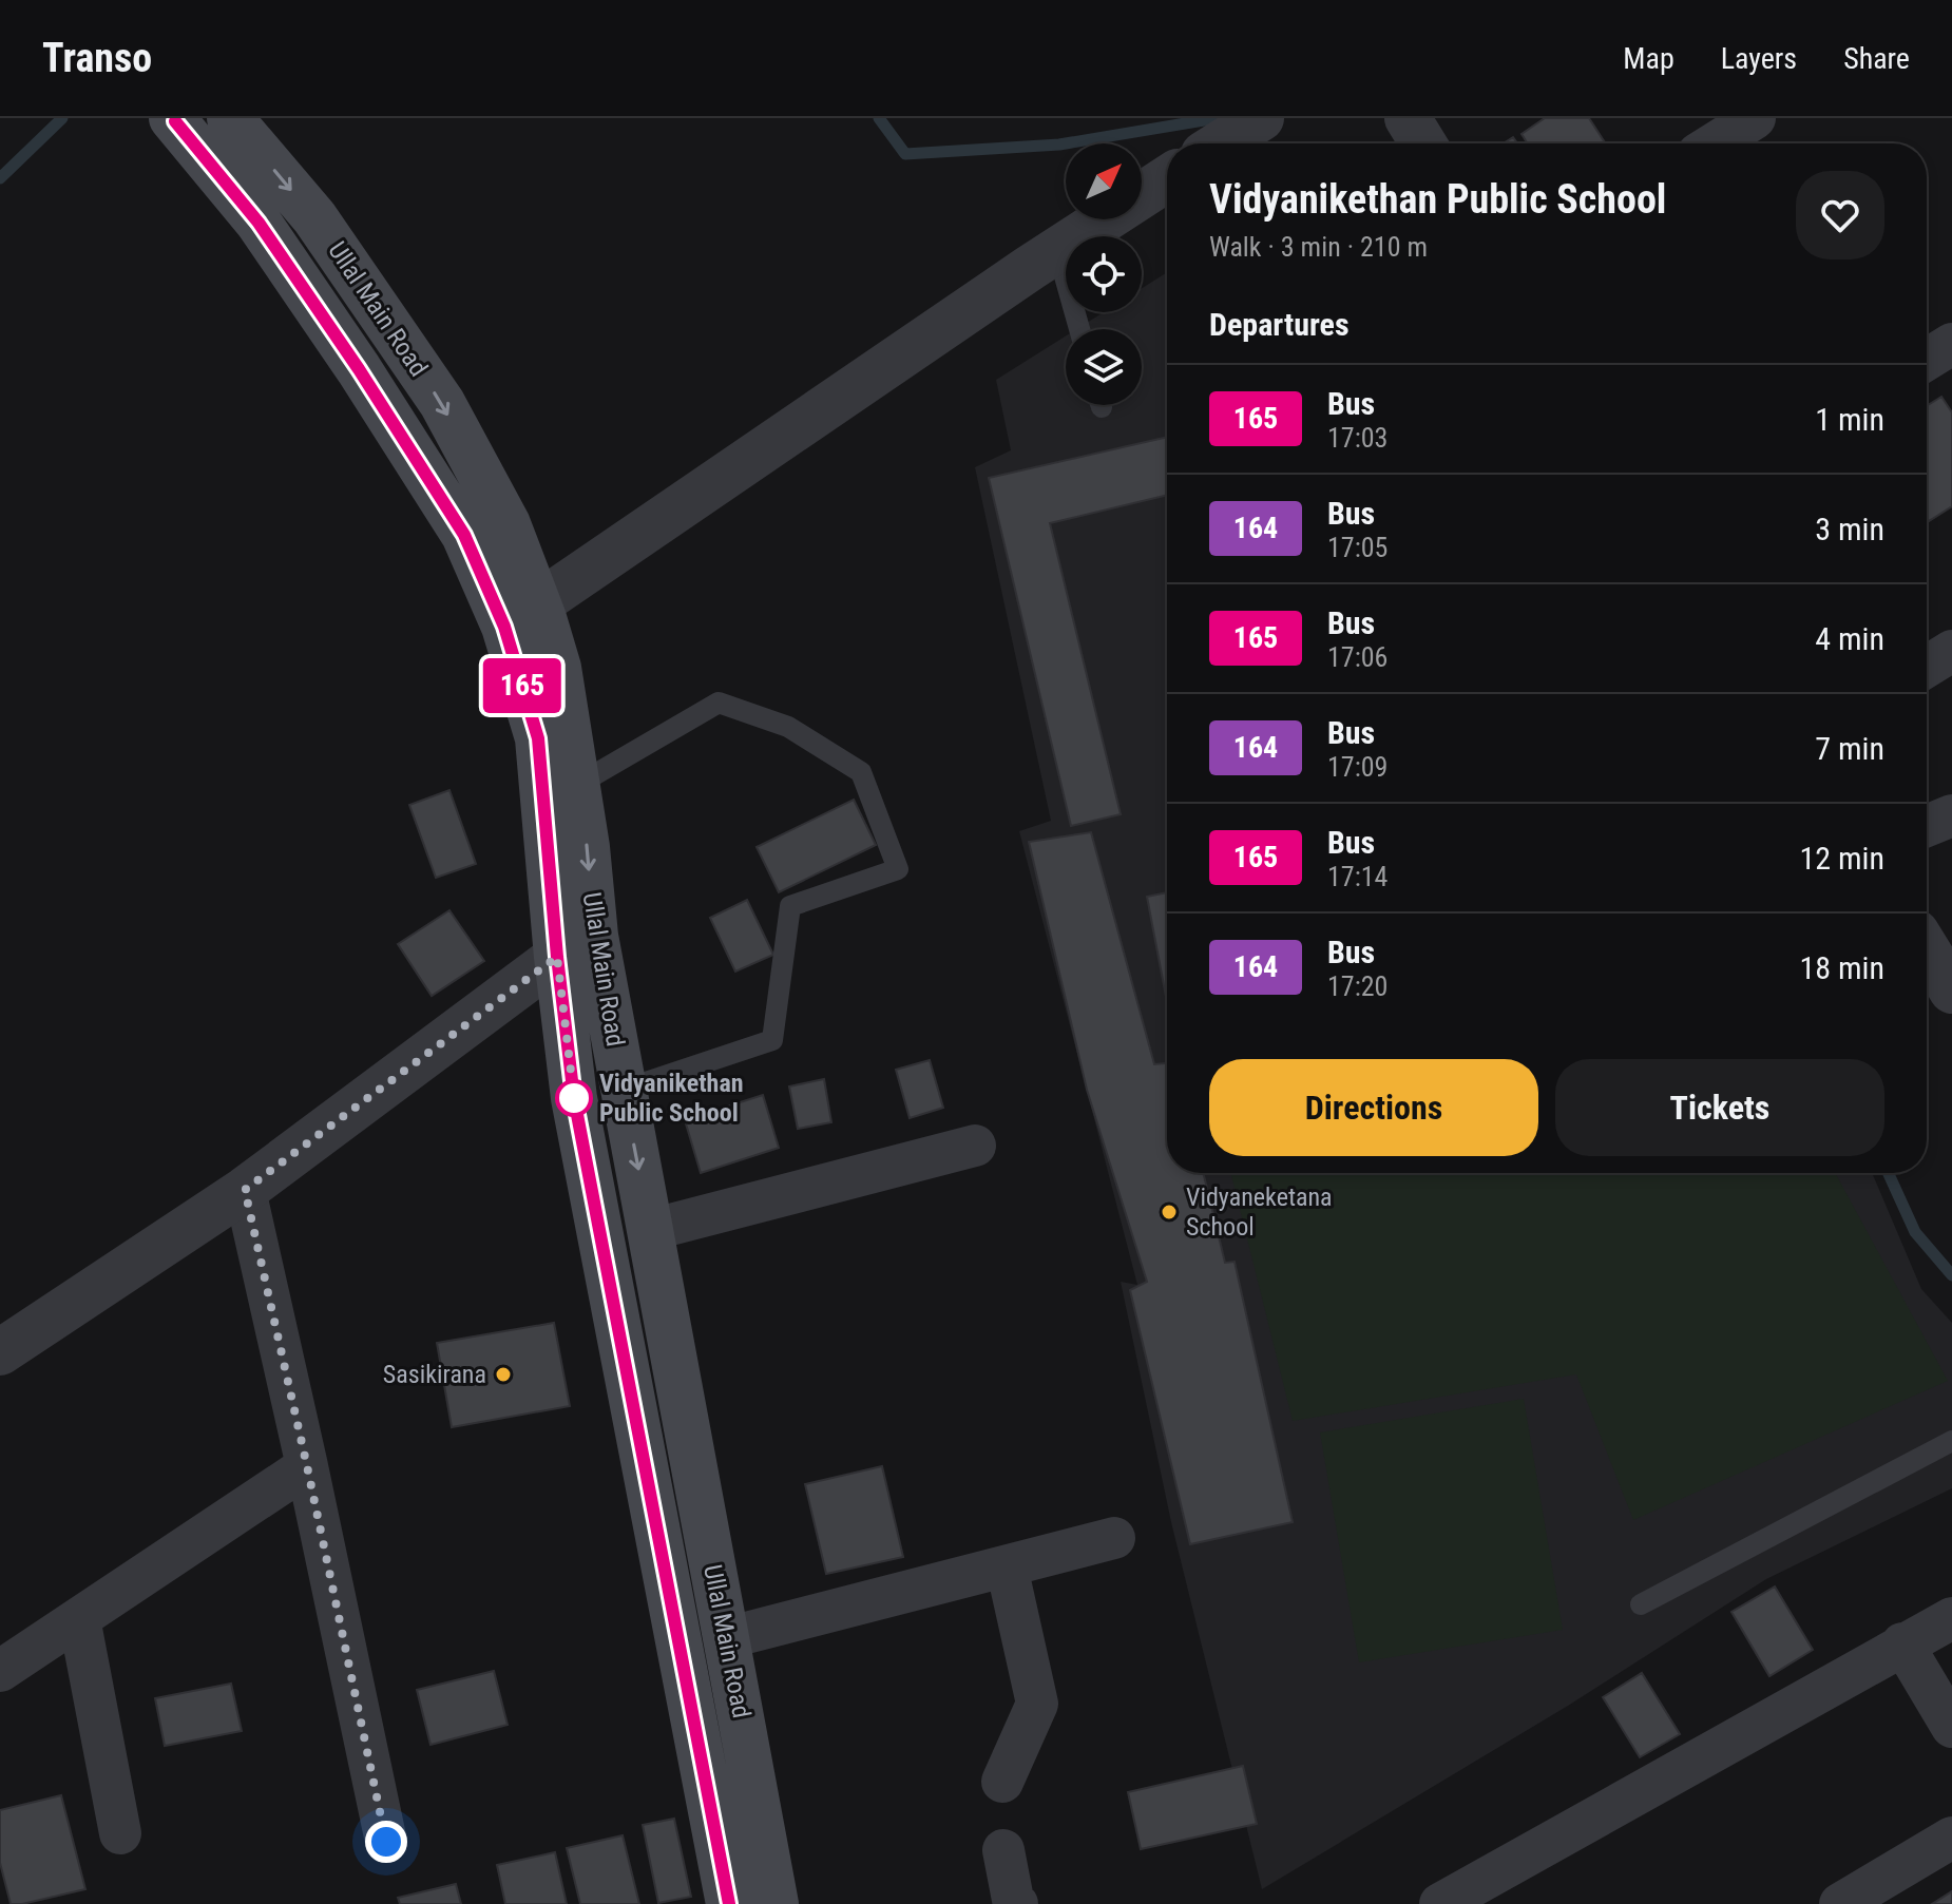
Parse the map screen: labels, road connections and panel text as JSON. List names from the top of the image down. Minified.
{"streets":{"main road":["Ullal Main Road"]},"places":["Vidyanikethan Public School","Vidyaneketana School","Sasikirana"],"lines":["bus line 165"],"north":"top right","page":{"header":"Transo","nav":["Map","Layers","Share"],"on_map":"165","heading":[["Vidyanikethan Public School","Walk · 3 min · 210 m"],"Departures"],"list":[{"mark":"165","name":"Bus","note":"17:03","value":"1 min"},{"mark":"164","name":"Bus","note":"17:05","value":"3 min"},{"mark":"165","name":"Bus","note":"17:06","value":"4 min"},{"mark":"164","name":"Bus","note":"17:09","value":"7 min"},{"mark":"165","name":"Bus","note":"17:14","value":"12 min"},{"mark":"164","name":"Bus","note":"17:20","value":"18 min"}],"buttons":["Directions","Tickets"]}}
